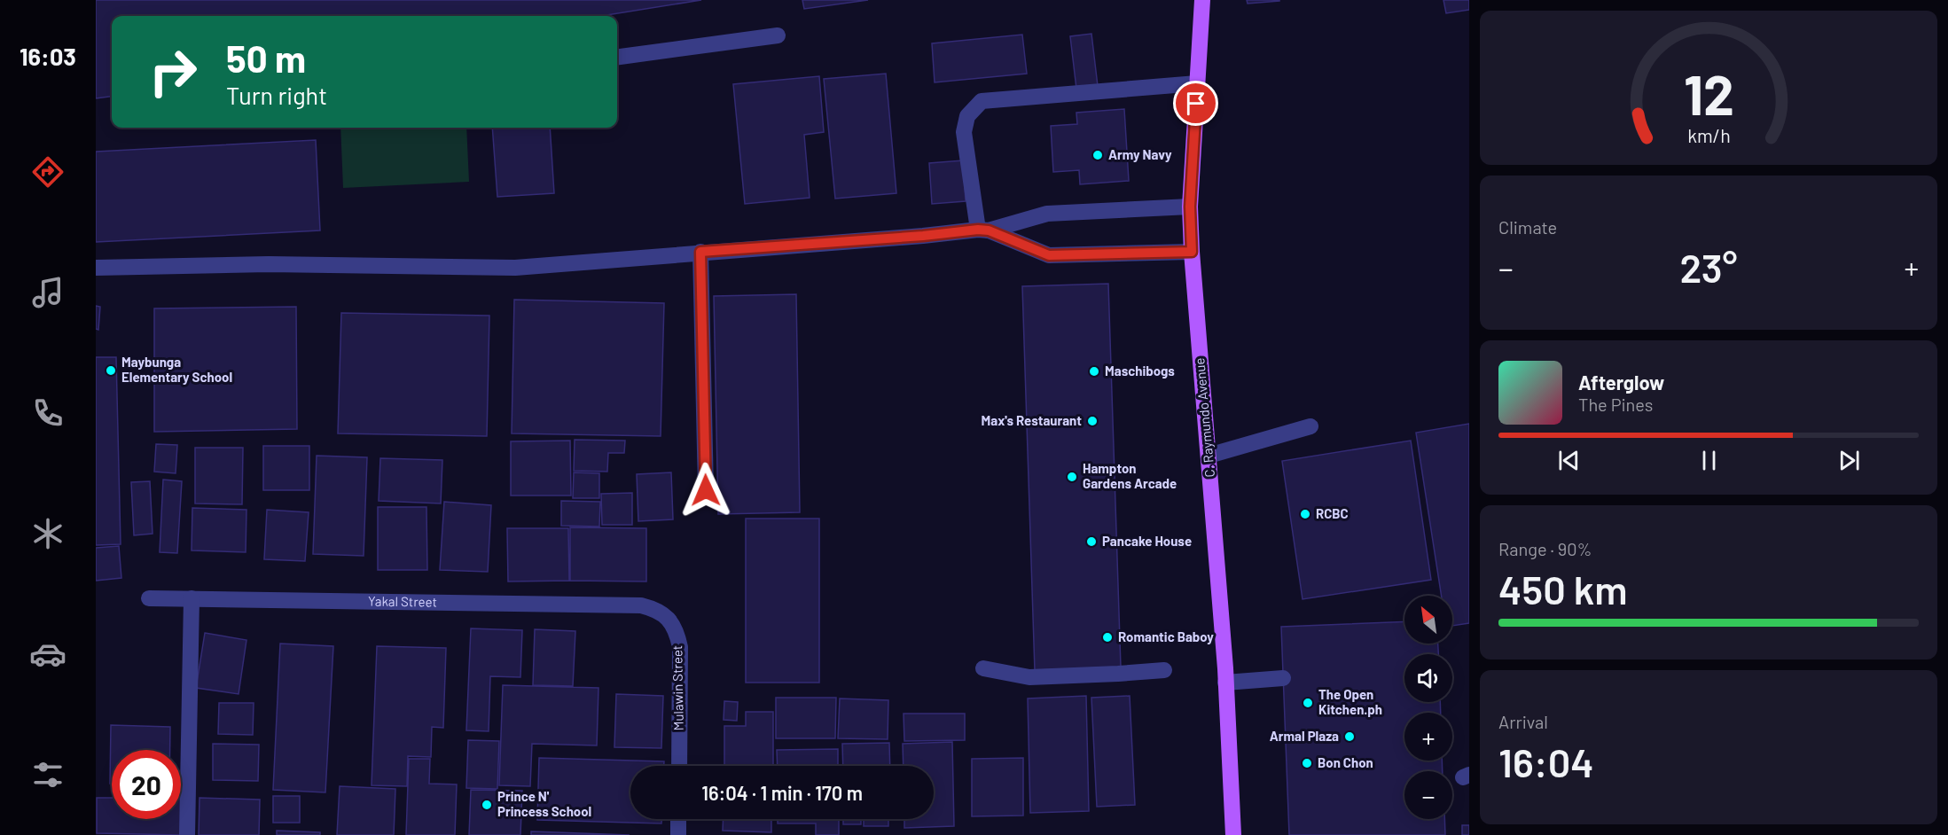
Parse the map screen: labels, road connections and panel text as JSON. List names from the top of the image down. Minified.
{"streets":{"main road":["C. Raymundo Avenue"],"street":["Yakal Street","Mulawin Street"]},"crossings":[["Yakal Street","Mulawin Street"]],"places":["Army Navy","Maybunga Elementary School","Maschibogs","Max's Restaurant","Hampton Gardens Arcade","RCBC","Pancake House","Romantic Baboy","The Open Kitchen.ph","Armal Plaza","Bon Chon","Prince N' Princess School"],"north":"top left","page":{"tabs":"16:03","turn":["50 m","Turn right"],"tile":["Climate",["Range · 90%","450 km"],["Arrival","16:04"]],"heat":["−","23°","+"],"song":["Afterglow","The Pines"],"map_buttons":["+","−"],"limit":"20","trip":"16:04 · 1 min · 170 m","gauge":["12","km/h"]}}
